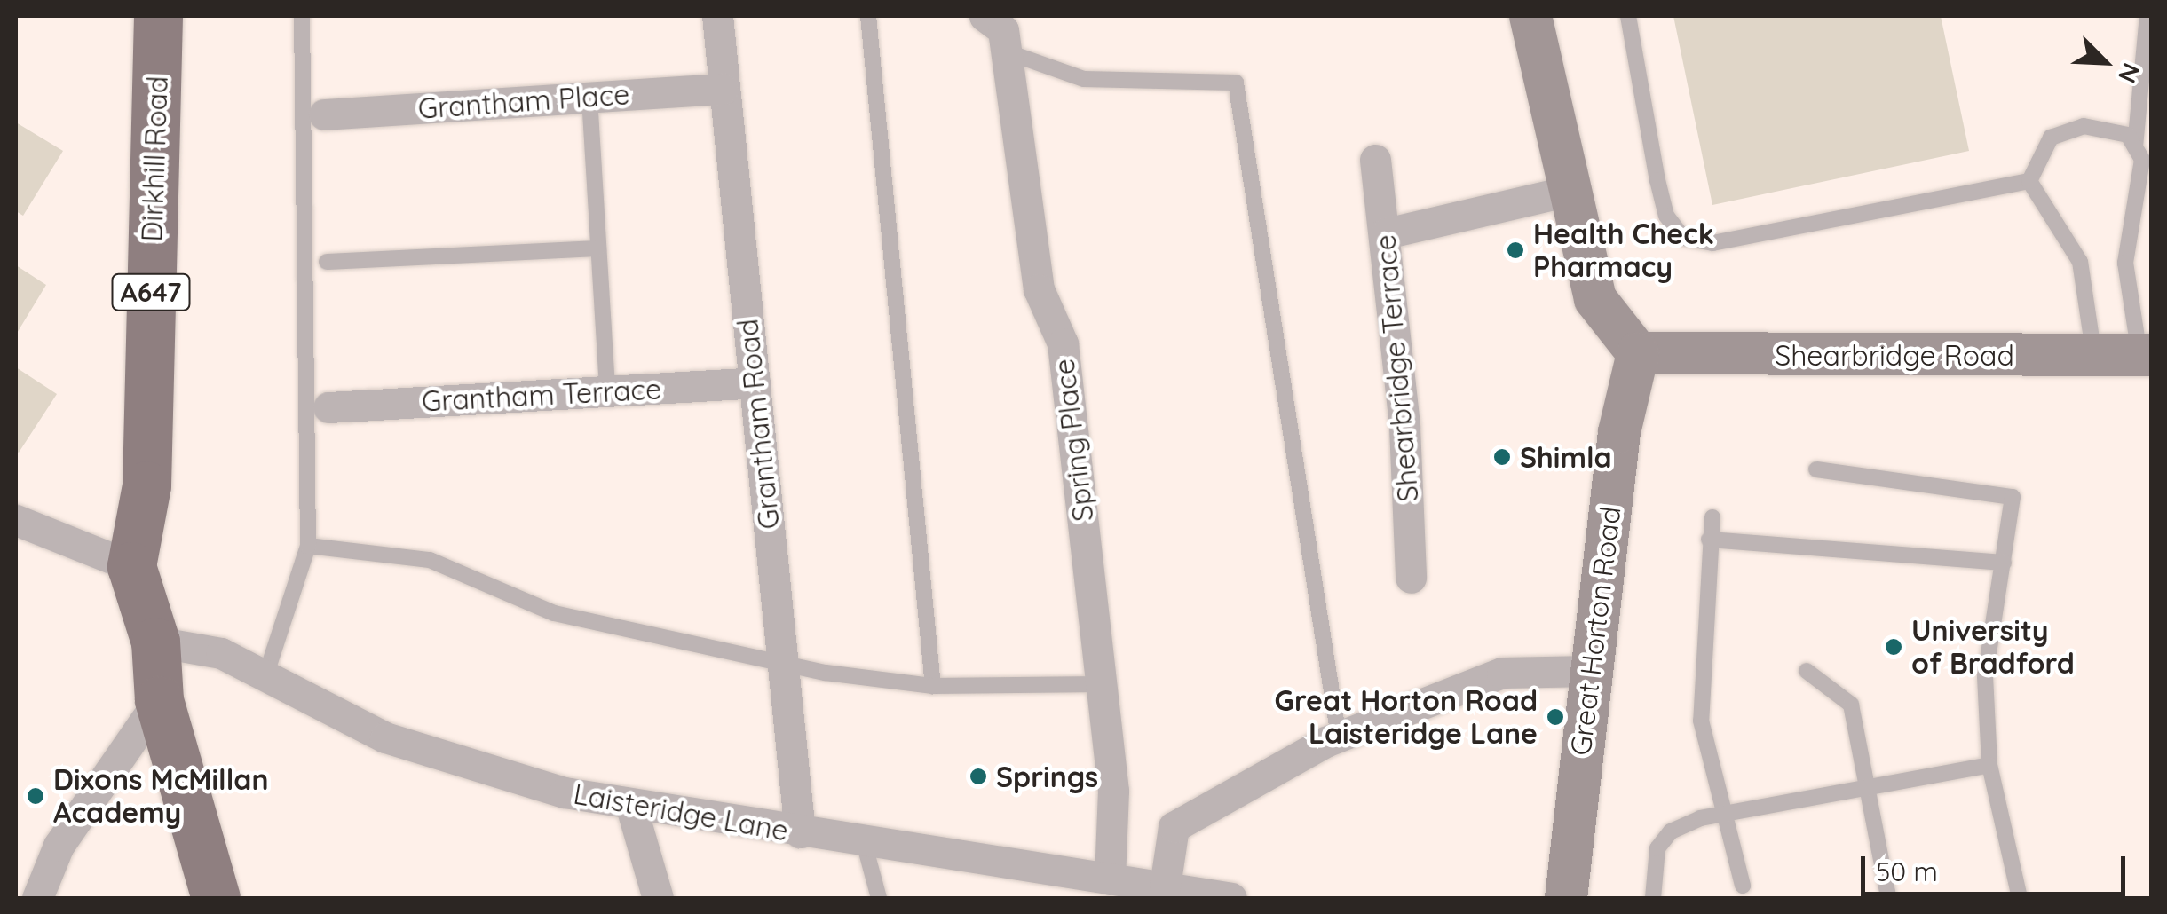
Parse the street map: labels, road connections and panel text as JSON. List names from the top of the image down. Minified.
{"streets":{"main road":["Dirkhill Road","A647"],"street":["Grantham Place","Shearbridge Road","Shearbridge Terrace","Grantham Terrace","Grantham Road","Spring Place","Great Horton Road","Laisteridge Lane"]},"crossings":[["Grantham Place","Grantham Road"],["Dirkhill Road","A647"],["A647","Laisteridge Lane"],["Shearbridge Road","Great Horton Road"],["Grantham Terrace","Grantham Road"],["Grantham Road","Laisteridge Lane"],["Spring Place","Laisteridge Lane"]],"places":["Health Check Pharmacy","Shimla","University of Bradford","Great Horton Road Laisteridge Lane","Springs","Dixons McMillan Academy"],"scale_bar":"50 m","north":"bottom right"}
